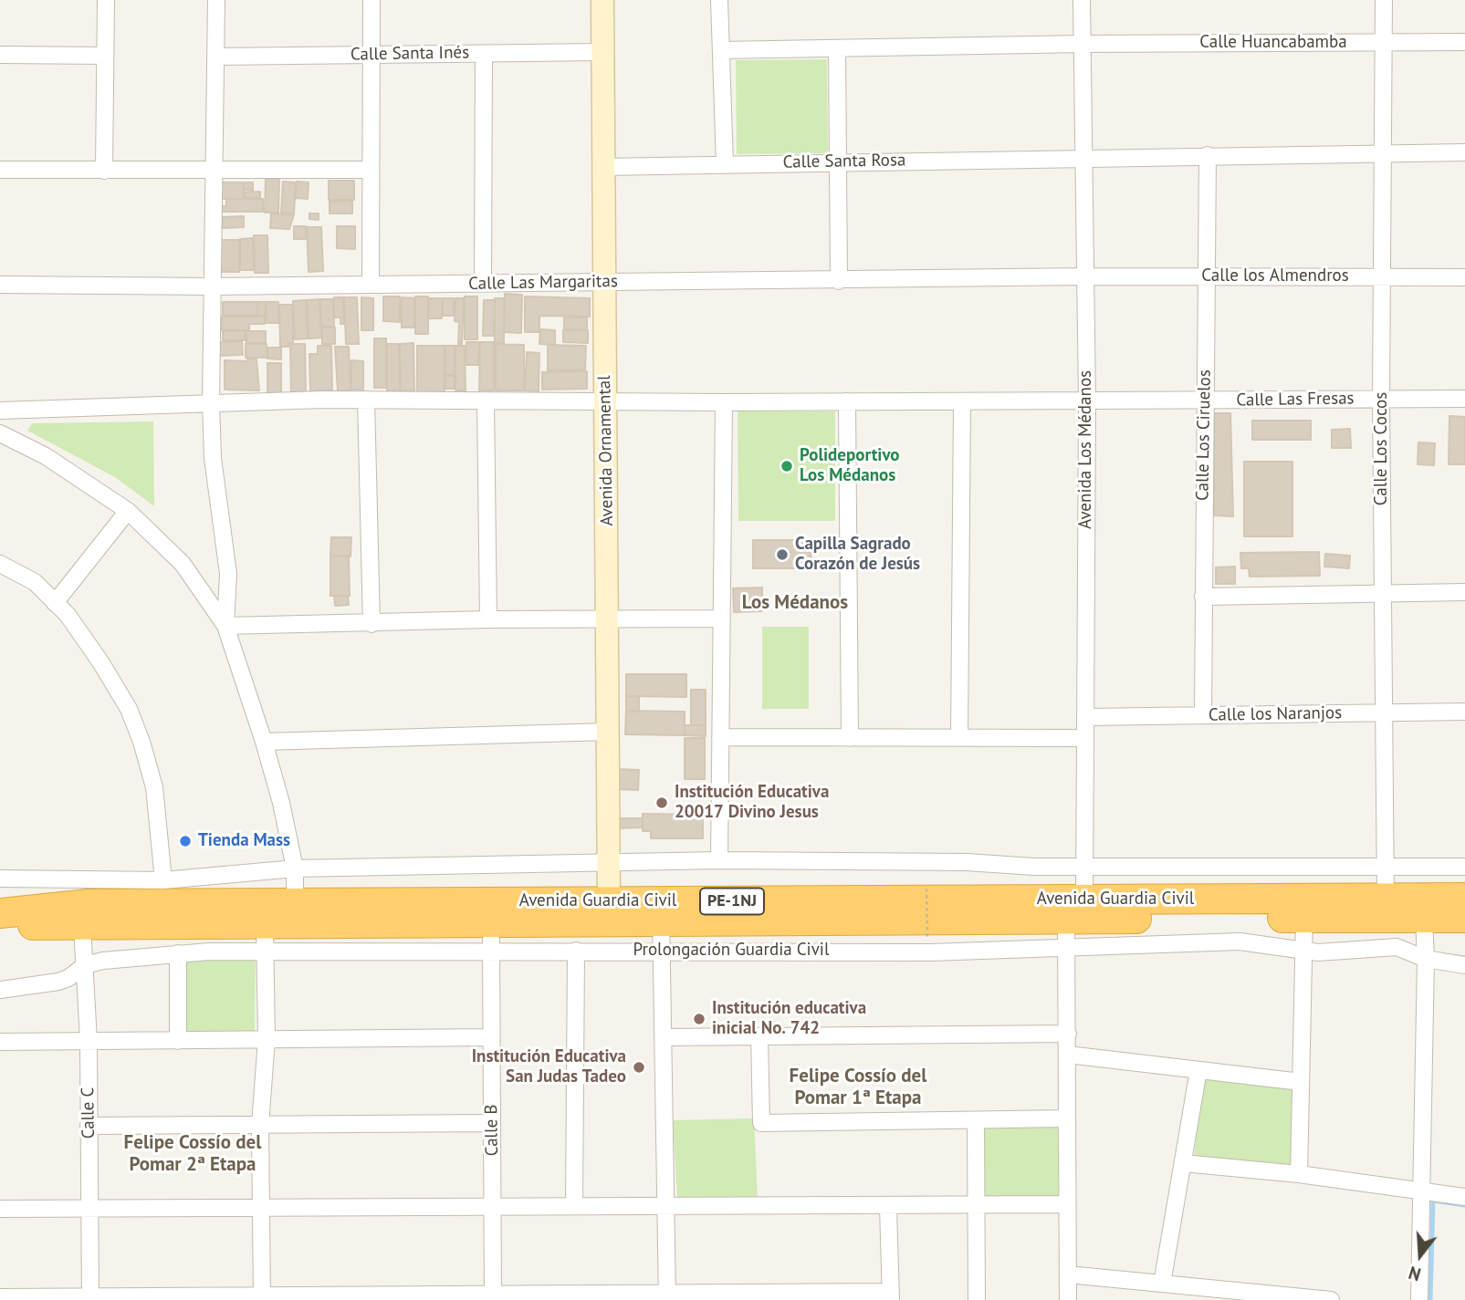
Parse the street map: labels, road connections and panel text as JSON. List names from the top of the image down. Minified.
{"streets":{"highway":["Avenida Guardia Civil","PE-1NJ"],"street":["Calle Huancabamba","Calle Santa Inés","Calle Santa Rosa","Calle los Almendros","Calle Las Margaritas","Calle Las Fresas","Calle Los Ciruelos","Calle Los Cocos","Avenida Los Médanos","Avenida Ornamental","Calle los Naranjos","Prolongación Guardia Civil","Calle C","Calle B"]},"crossings":[["Calle Huancabamba","Calle Los Cocos"],["Calle Huancabamba","Avenida Los Médanos"],["Calle Santa Inés","Avenida Ornamental"],["Calle Santa Rosa","Calle Los Ciruelos"],["Calle Santa Rosa","Calle Los Cocos"],["Calle Santa Rosa","Avenida Los Médanos"],["Calle Santa Rosa","Avenida Ornamental"],["Calle los Almendros","Calle Las Margaritas"],["Calle los Almendros","Calle Los Ciruelos"],["Calle los Almendros","Calle Los Cocos"],["Calle los Almendros","Avenida Los Médanos"],["Calle Las Margaritas","Avenida Los Médanos"],["Calle Las Margaritas","Avenida Ornamental"],["Calle Las Fresas","Calle Los Ciruelos"],["Calle Las Fresas","Calle Los Cocos"],["Calle Las Fresas","Avenida Los Médanos"],["Calle Las Fresas","Avenida Ornamental"],["Calle Los Ciruelos","Calle los Naranjos"],["Calle Los Cocos","Calle los Naranjos"],["Calle Los Cocos","Avenida Guardia Civil"],["Avenida Los Médanos","Calle los Naranjos"],["Avenida Los Médanos","Avenida Guardia Civil"],["Avenida Los Médanos","Prolongación Guardia Civil"],["Avenida Ornamental","Avenida Guardia Civil"],["Avenida Guardia Civil","Prolongación Guardia Civil"],["Avenida Guardia Civil","Calle C"],["Avenida Guardia Civil","Calle B"],["Prolongación Guardia Civil","Calle B"]],"districts":["Los Médanos","Felipe Cossío del Pomar 1ª Etapa","Felipe Cossío del Pomar 2ª Etapa"],"places":["Polideportivo Los Médanos","Capilla Sagrado Corazón de Jesús","Institución Educativa 20017 Divino Jesus","Tienda Mass","Institución educativa inicial No. 742","Institución Educativa San Judas Tadeo"],"north":"bottom"}
